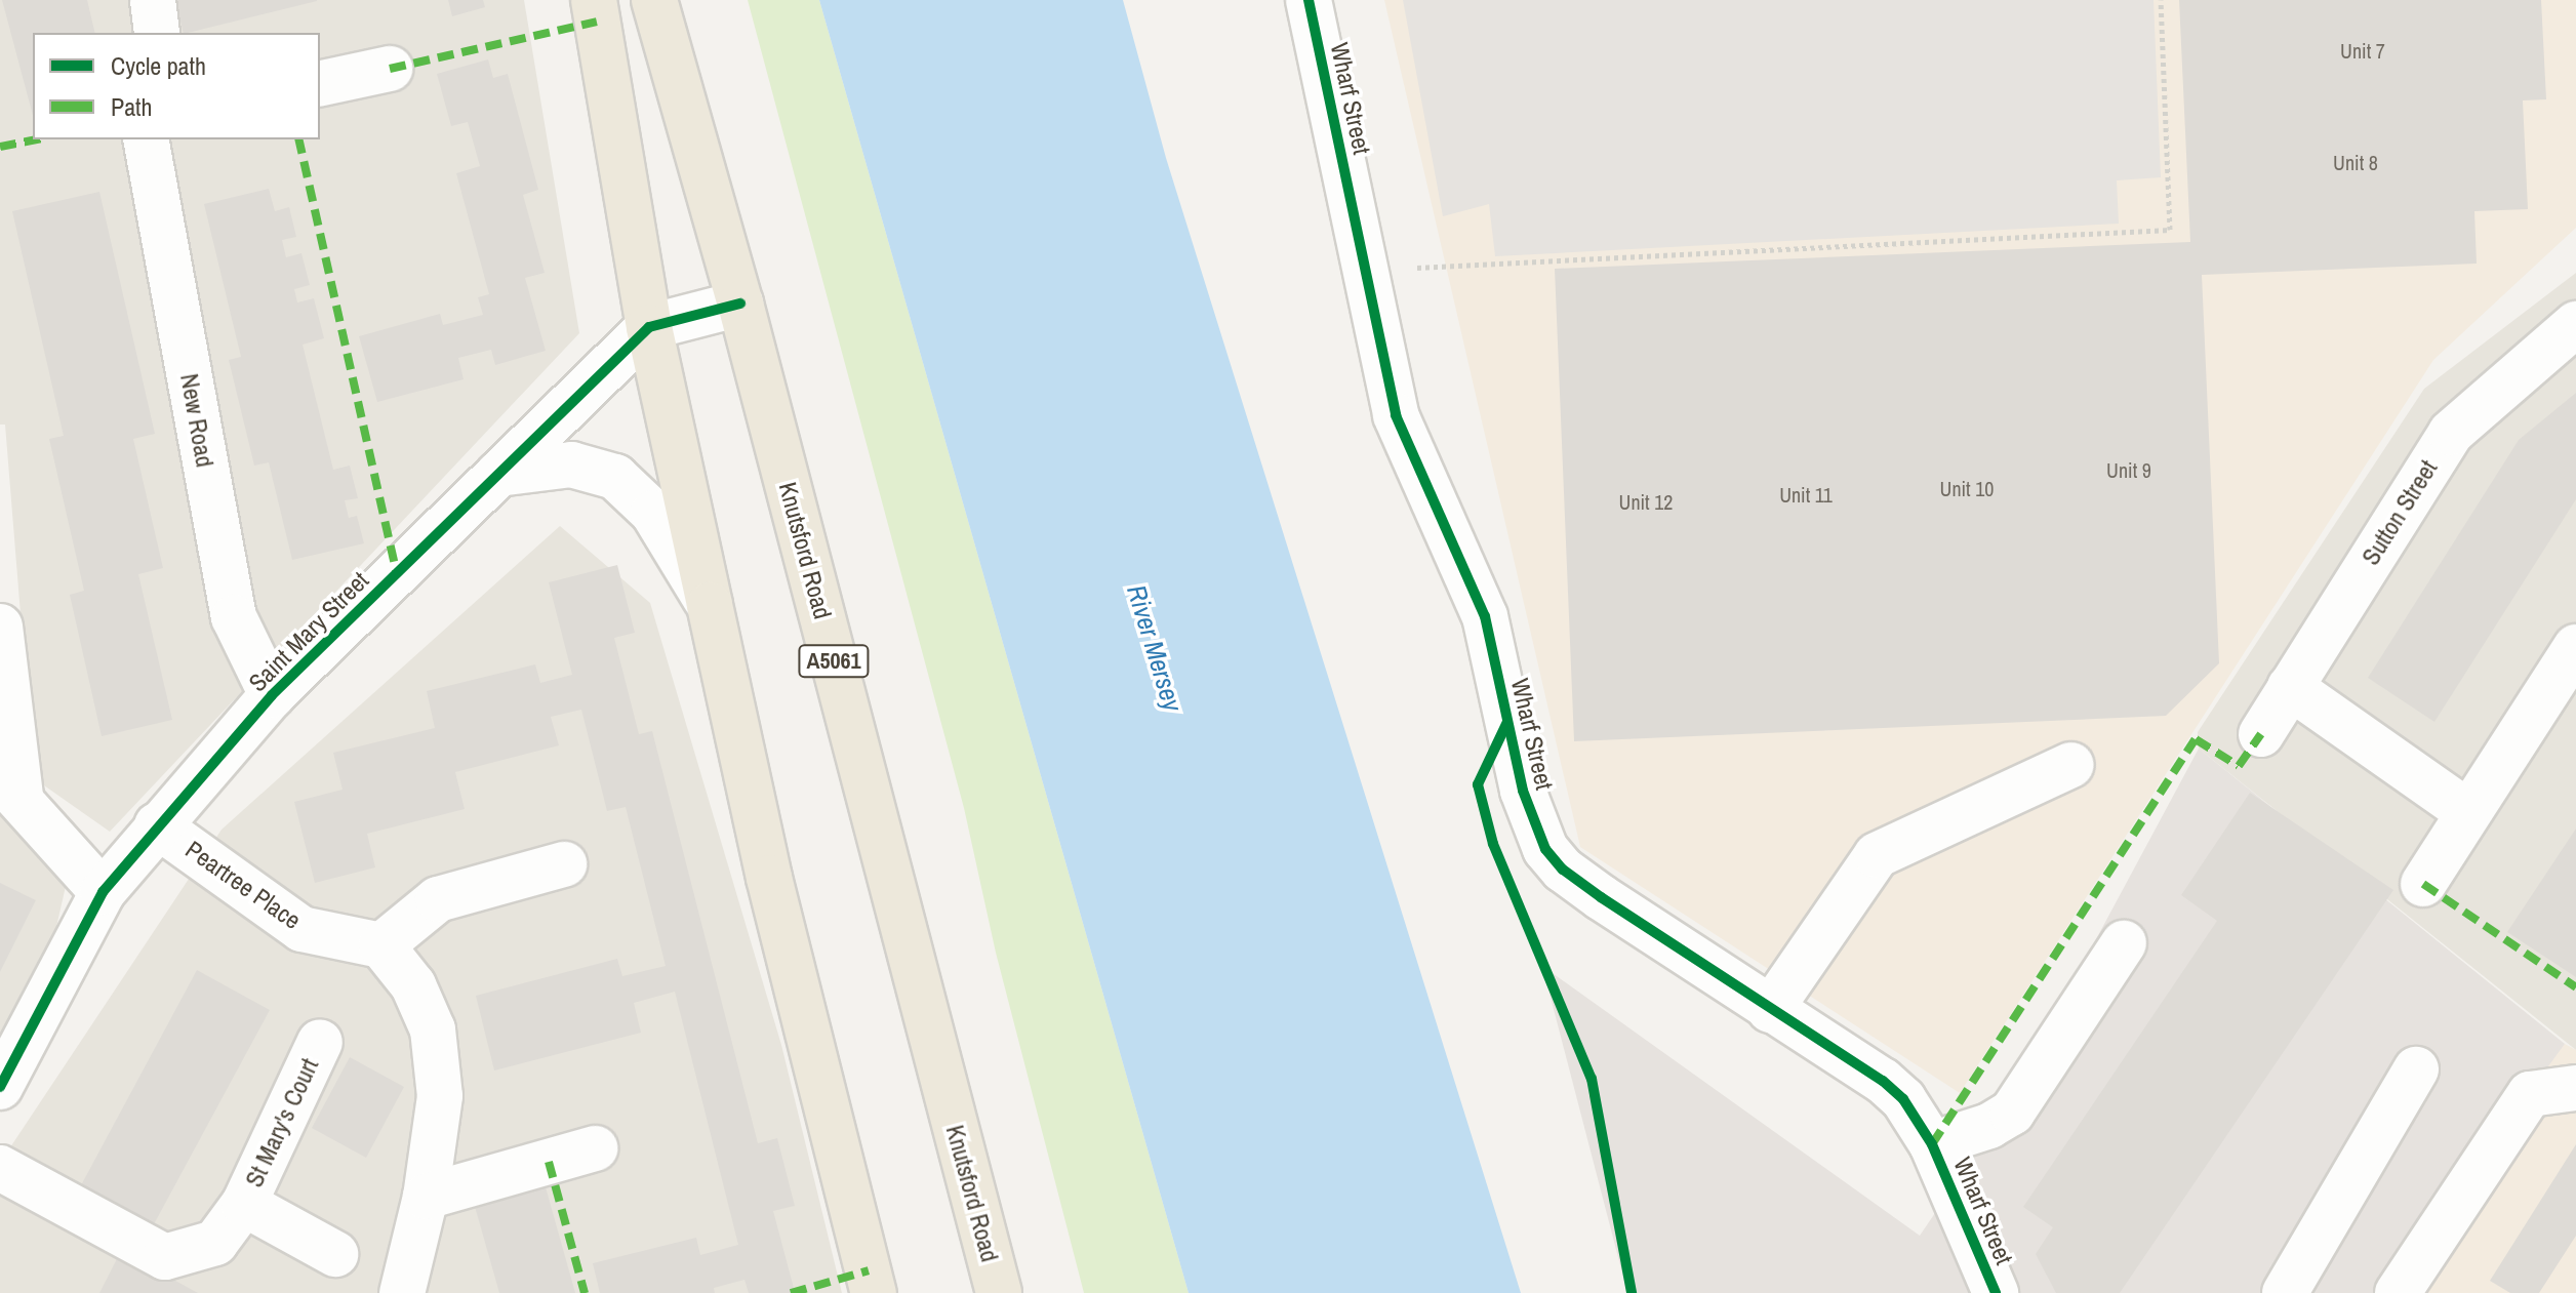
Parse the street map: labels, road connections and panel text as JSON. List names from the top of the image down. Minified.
{"streets":{"highway":["Knutsford Road","A5061"],"street":["Wharf Street","New Road","Sutton Street","Saint Mary Street","Peartree Place","St Mary's Court"]},"crossings":[["New Road","Saint Mary Street"],["Knutsford Road","Saint Mary Street"],["Saint Mary Street","Peartree Place"]],"water":["River Mersey"],"house_numbers":["Unit 7","Unit 8","Unit 9","Unit 10","Unit 11","Unit 12"],"legend":["Cycle path","Path"]}
